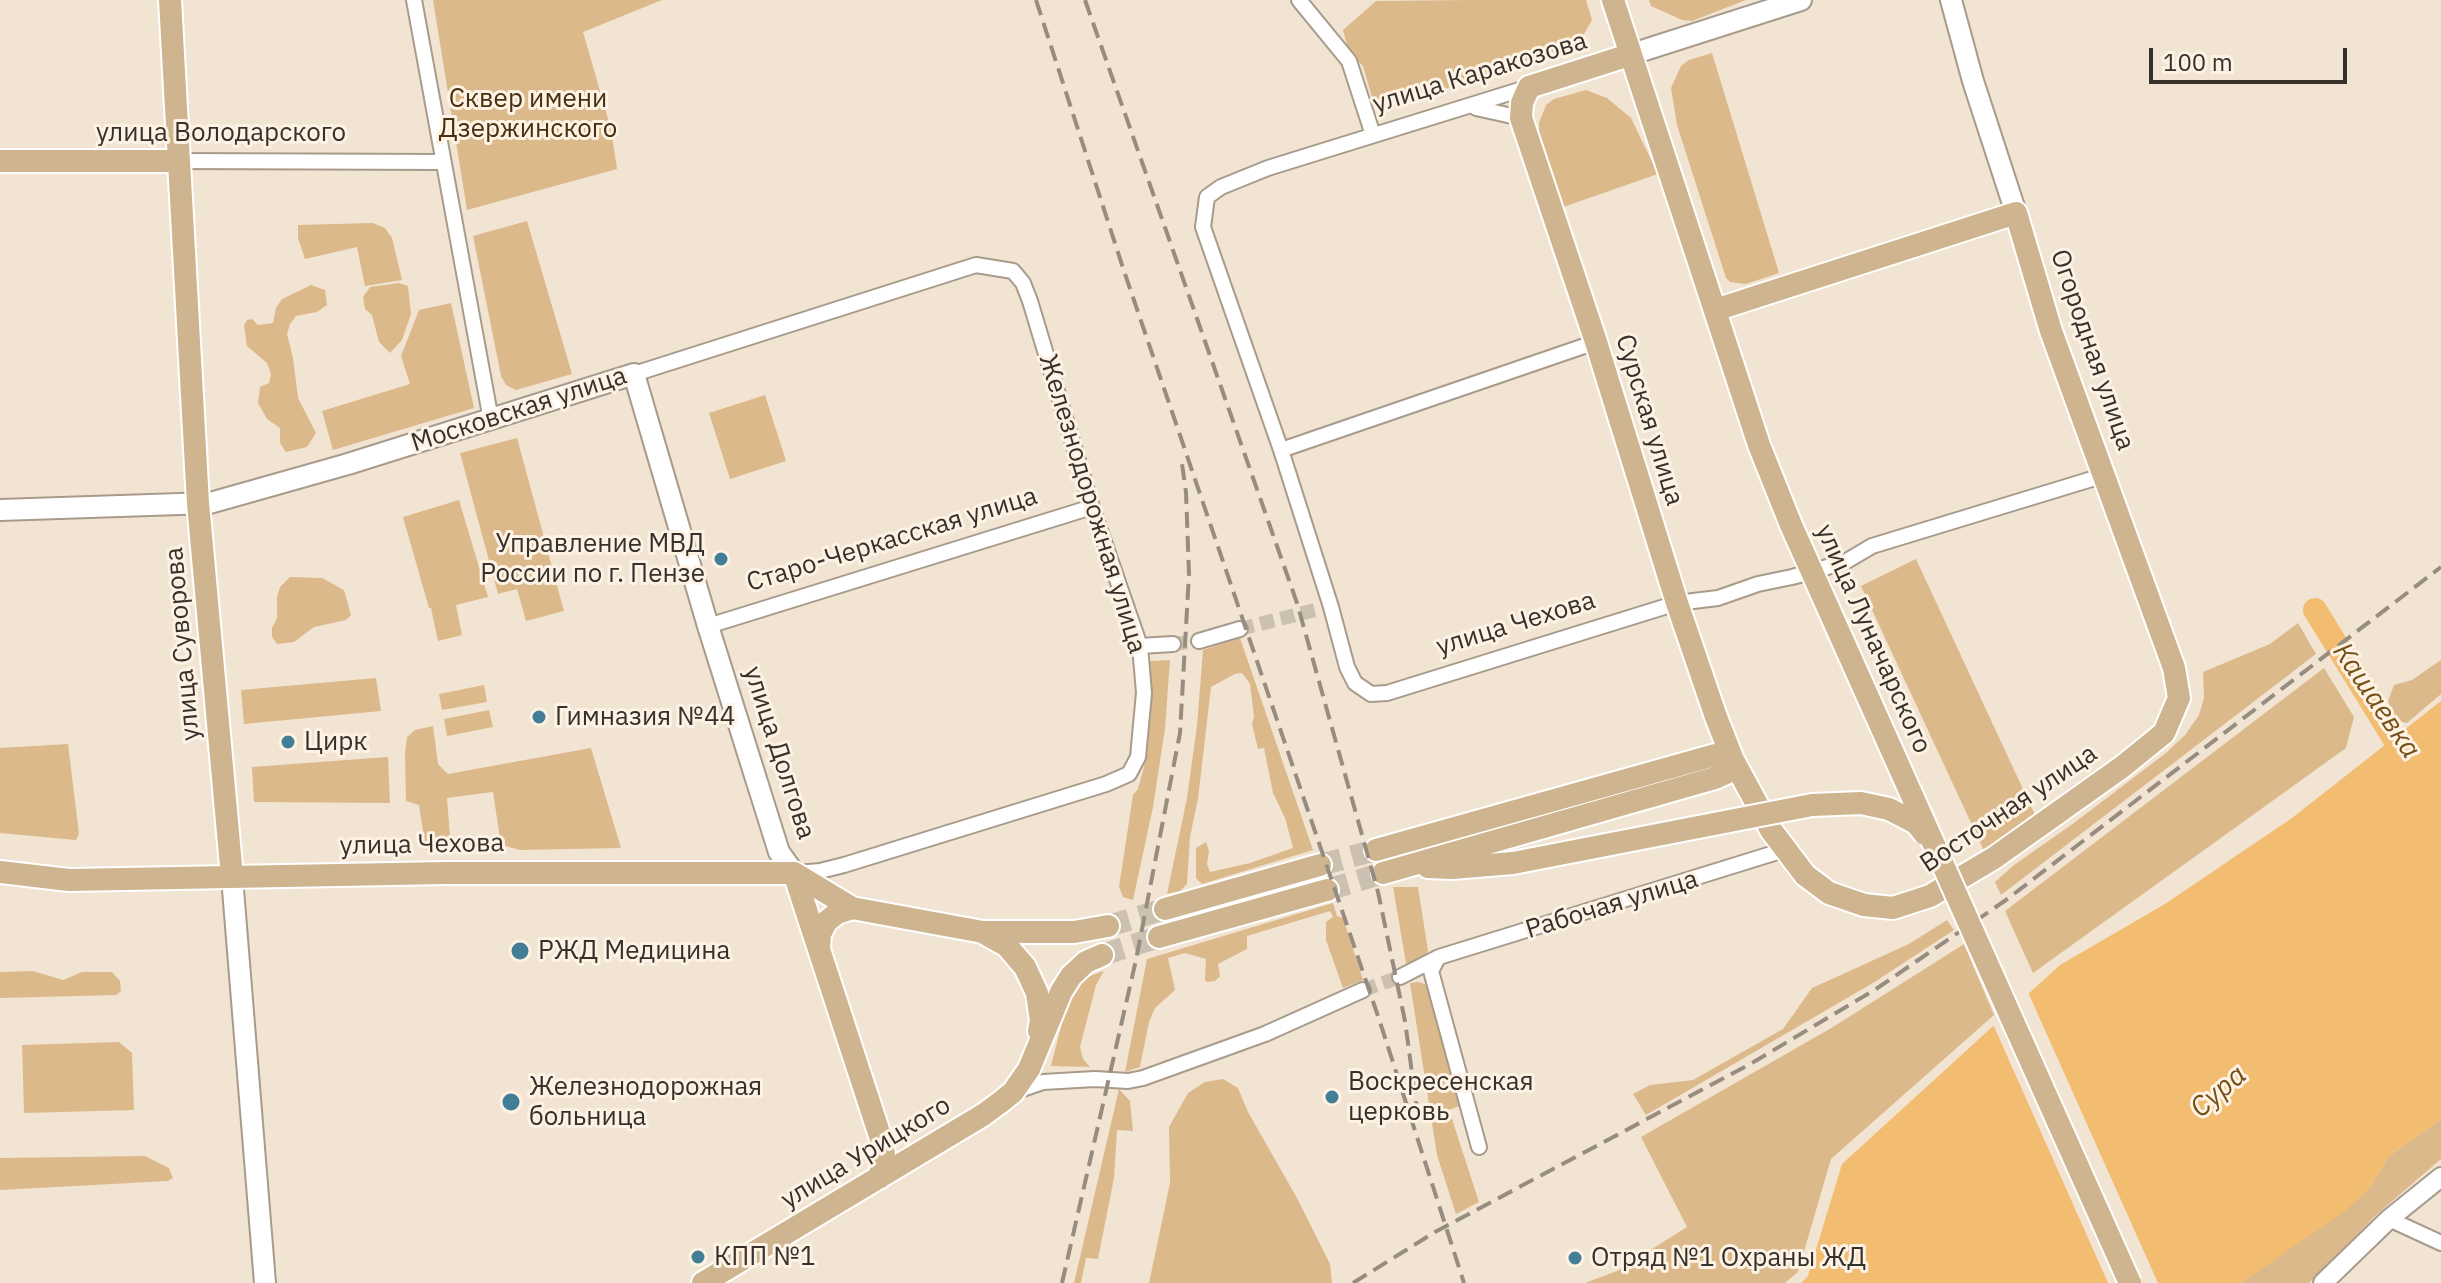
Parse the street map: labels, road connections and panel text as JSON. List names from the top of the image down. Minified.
{"streets":{"main road":["улица Каракозова","улица Володарского","Огородная улица","Московская улица","Сурская улица","улица Чехова","улица Луначарского","улица Суворова","улица Долгова","Восточная улица","улица Урицкого"],"street":["Железнодорожная улица","Старо-Черкасская улица","Рабочая улица"]},"crossings":[["улица Каракозова","улица Чехова"],["улица Каракозова","улица Луначарского"],["улица Володарского","улица Суворова"],["Огородная улица","улица Чехова"],["Огородная улица","Восточная улица"],["Московская улица","Железнодорожная улица"],["Московская улица","улица Суворова"],["Московская улица","улица Долгова"],["Сурская улица","улица Чехова"],["Сурская улица","Восточная улица"],["Железнодорожная улица","Старо-Черкасская улица"],["Железнодорожная улица","улица Чехова"],["Старо-Черкасская улица","улица Долгова"],["улица Чехова","улица Суворова"],["улица Чехова","улица Долгова"],["улица Долгова","улица Урицкого"],["Восточная улица","Рабочая улица"]],"water":["Кашаевка","Сура"],"parks":["Сквер имени Дзержинского"],"places":["Управление МВД России по г. Пензе","Гимназия №44","Цирк","РЖД Медицина","Воскресенская церковь","Железнодорожная больница","КПП №1","Отряд №1 Охраны ЖД"],"scale_bar":"100 m"}
